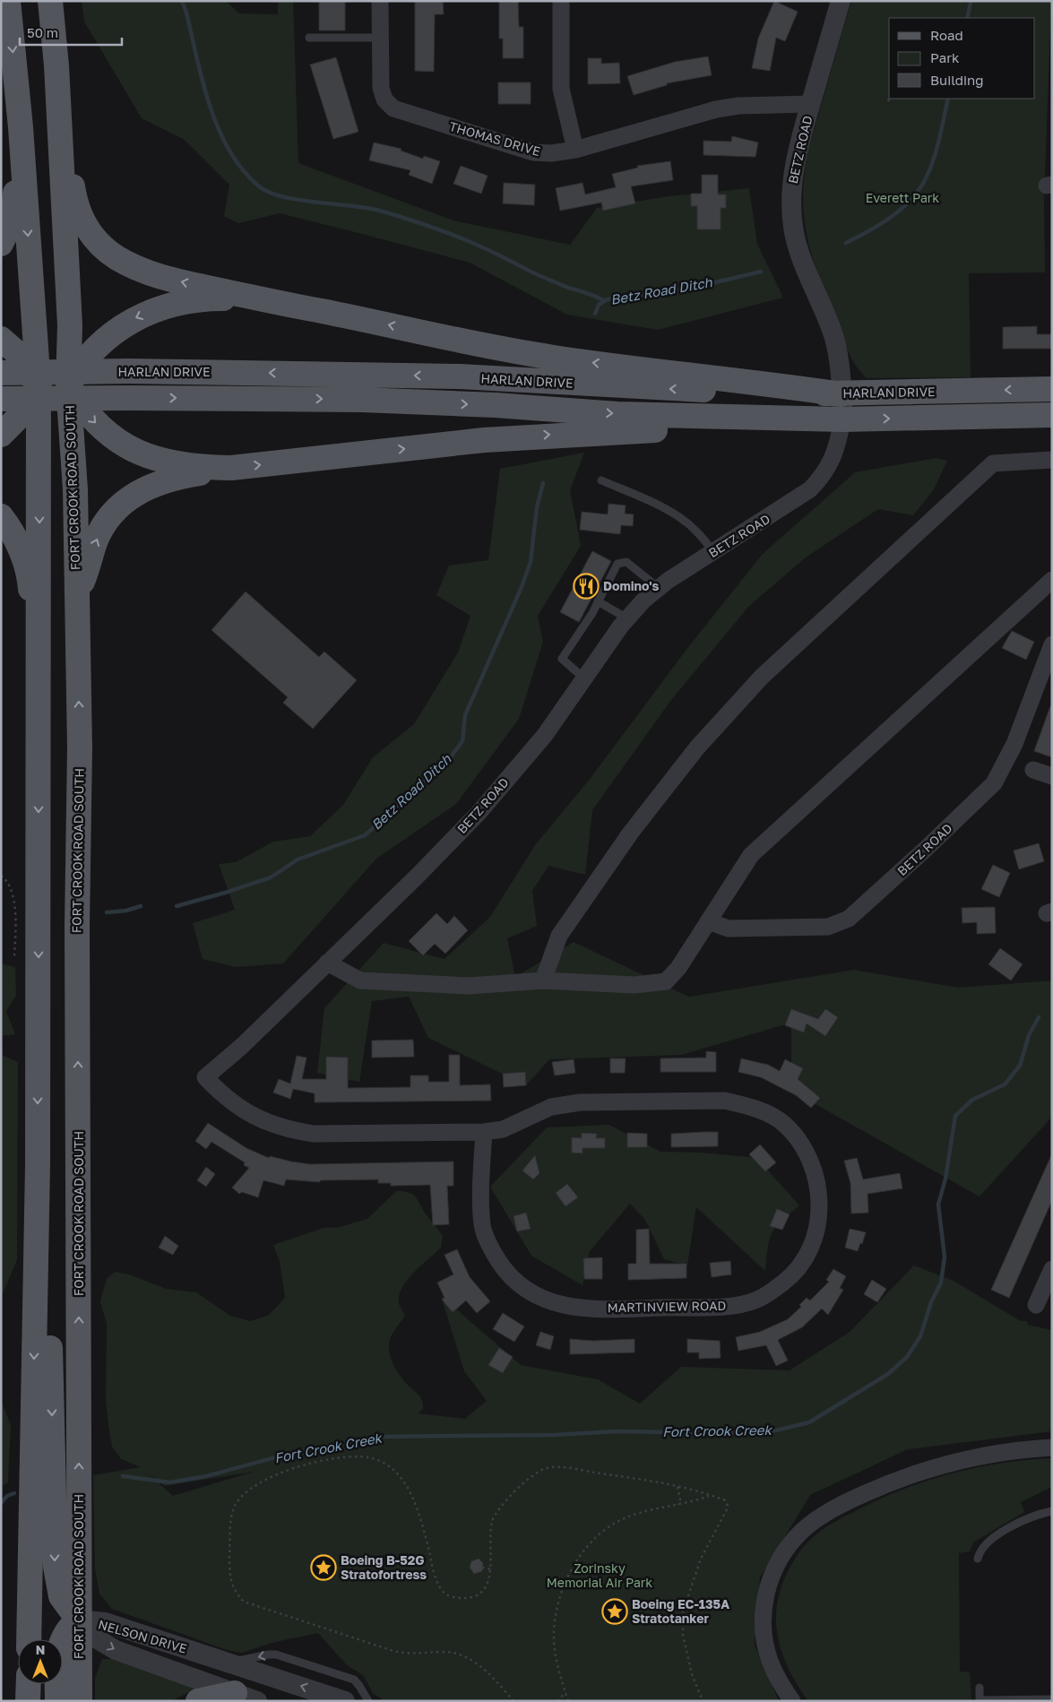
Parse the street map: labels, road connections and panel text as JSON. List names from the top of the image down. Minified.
{"streets":{"main road":["HARLAN DRIVE","FORT CROOK ROAD SOUTH"],"street":["THOMAS DRIVE","BETZ ROAD","MARTINVIEW ROAD","NELSON DRIVE"]},"crossings":[["THOMAS DRIVE","BETZ ROAD"],["BETZ ROAD","HARLAN DRIVE"],["BETZ ROAD","MARTINVIEW ROAD"],["FORT CROOK ROAD SOUTH","NELSON DRIVE"]],"water":["Betz Road Ditch","Fort Crook Creek"],"parks":["Everett Park","Zorinsky Memorial Air Park"],"places":{"restaurant":["Domino's"],"place":["Boeing B-52G Stratofortress","Boeing EC-135A Stratotanker"]},"legend":["Road","Park","Building"],"scale_bar":"50 m","north":"top"}
